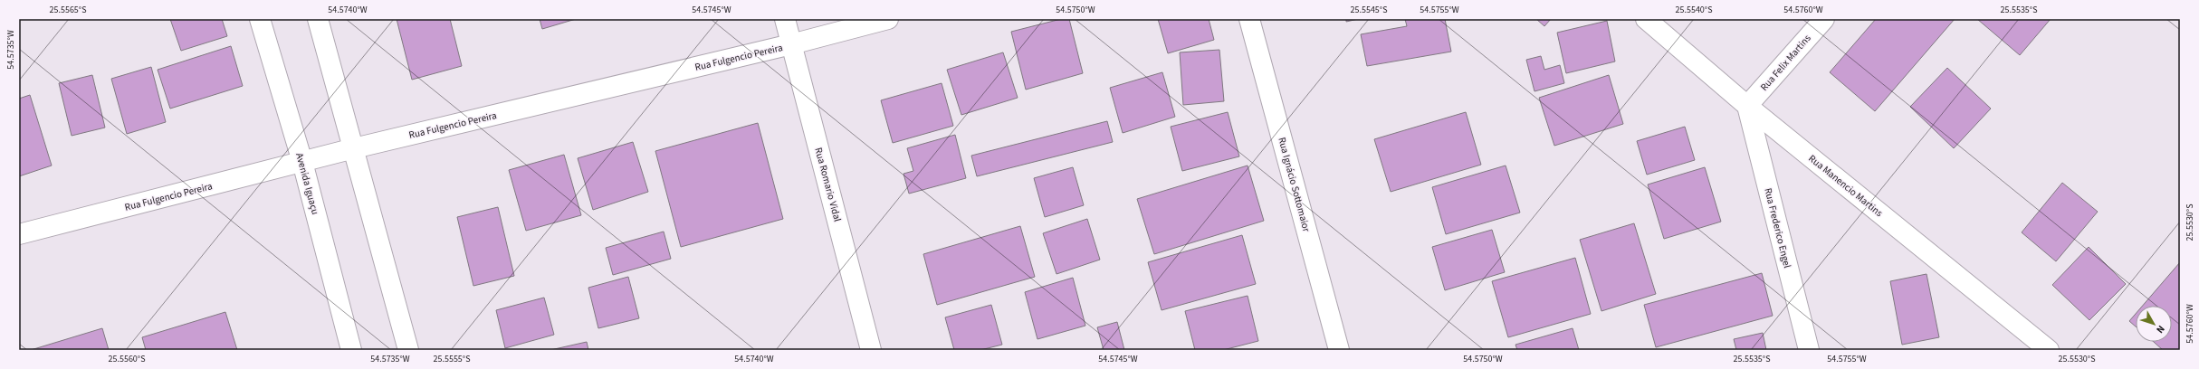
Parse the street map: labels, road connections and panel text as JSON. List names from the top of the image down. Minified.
{"streets":{"street":["Rua Fulgencio Pereira","Rua Felix Martins","Avenida Iguaçu","Rua Romario Vidal","Rua Ignácio Sottomaior","Rua Manencio Martins","Rua Frederico Engel"]},"crossings":[["Rua Fulgencio Pereira","Avenida Iguaçu"],["Rua Fulgencio Pereira","Rua Romario Vidal"],["Rua Felix Martins","Rua Manencio Martins"],["Rua Felix Martins","Rua Frederico Engel"],["Rua Manencio Martins","Rua Frederico Engel"]],"north":"bottom right","coordinates":["25.5565°S","54.5740°W","54.5745°W","54.5750°W","25.5545°S","54.5755°W","25.5540°S","54.5760°W","25.5535°S","54.5735°W","25.5530°S","25.5560°S","25.5555°S"]}
